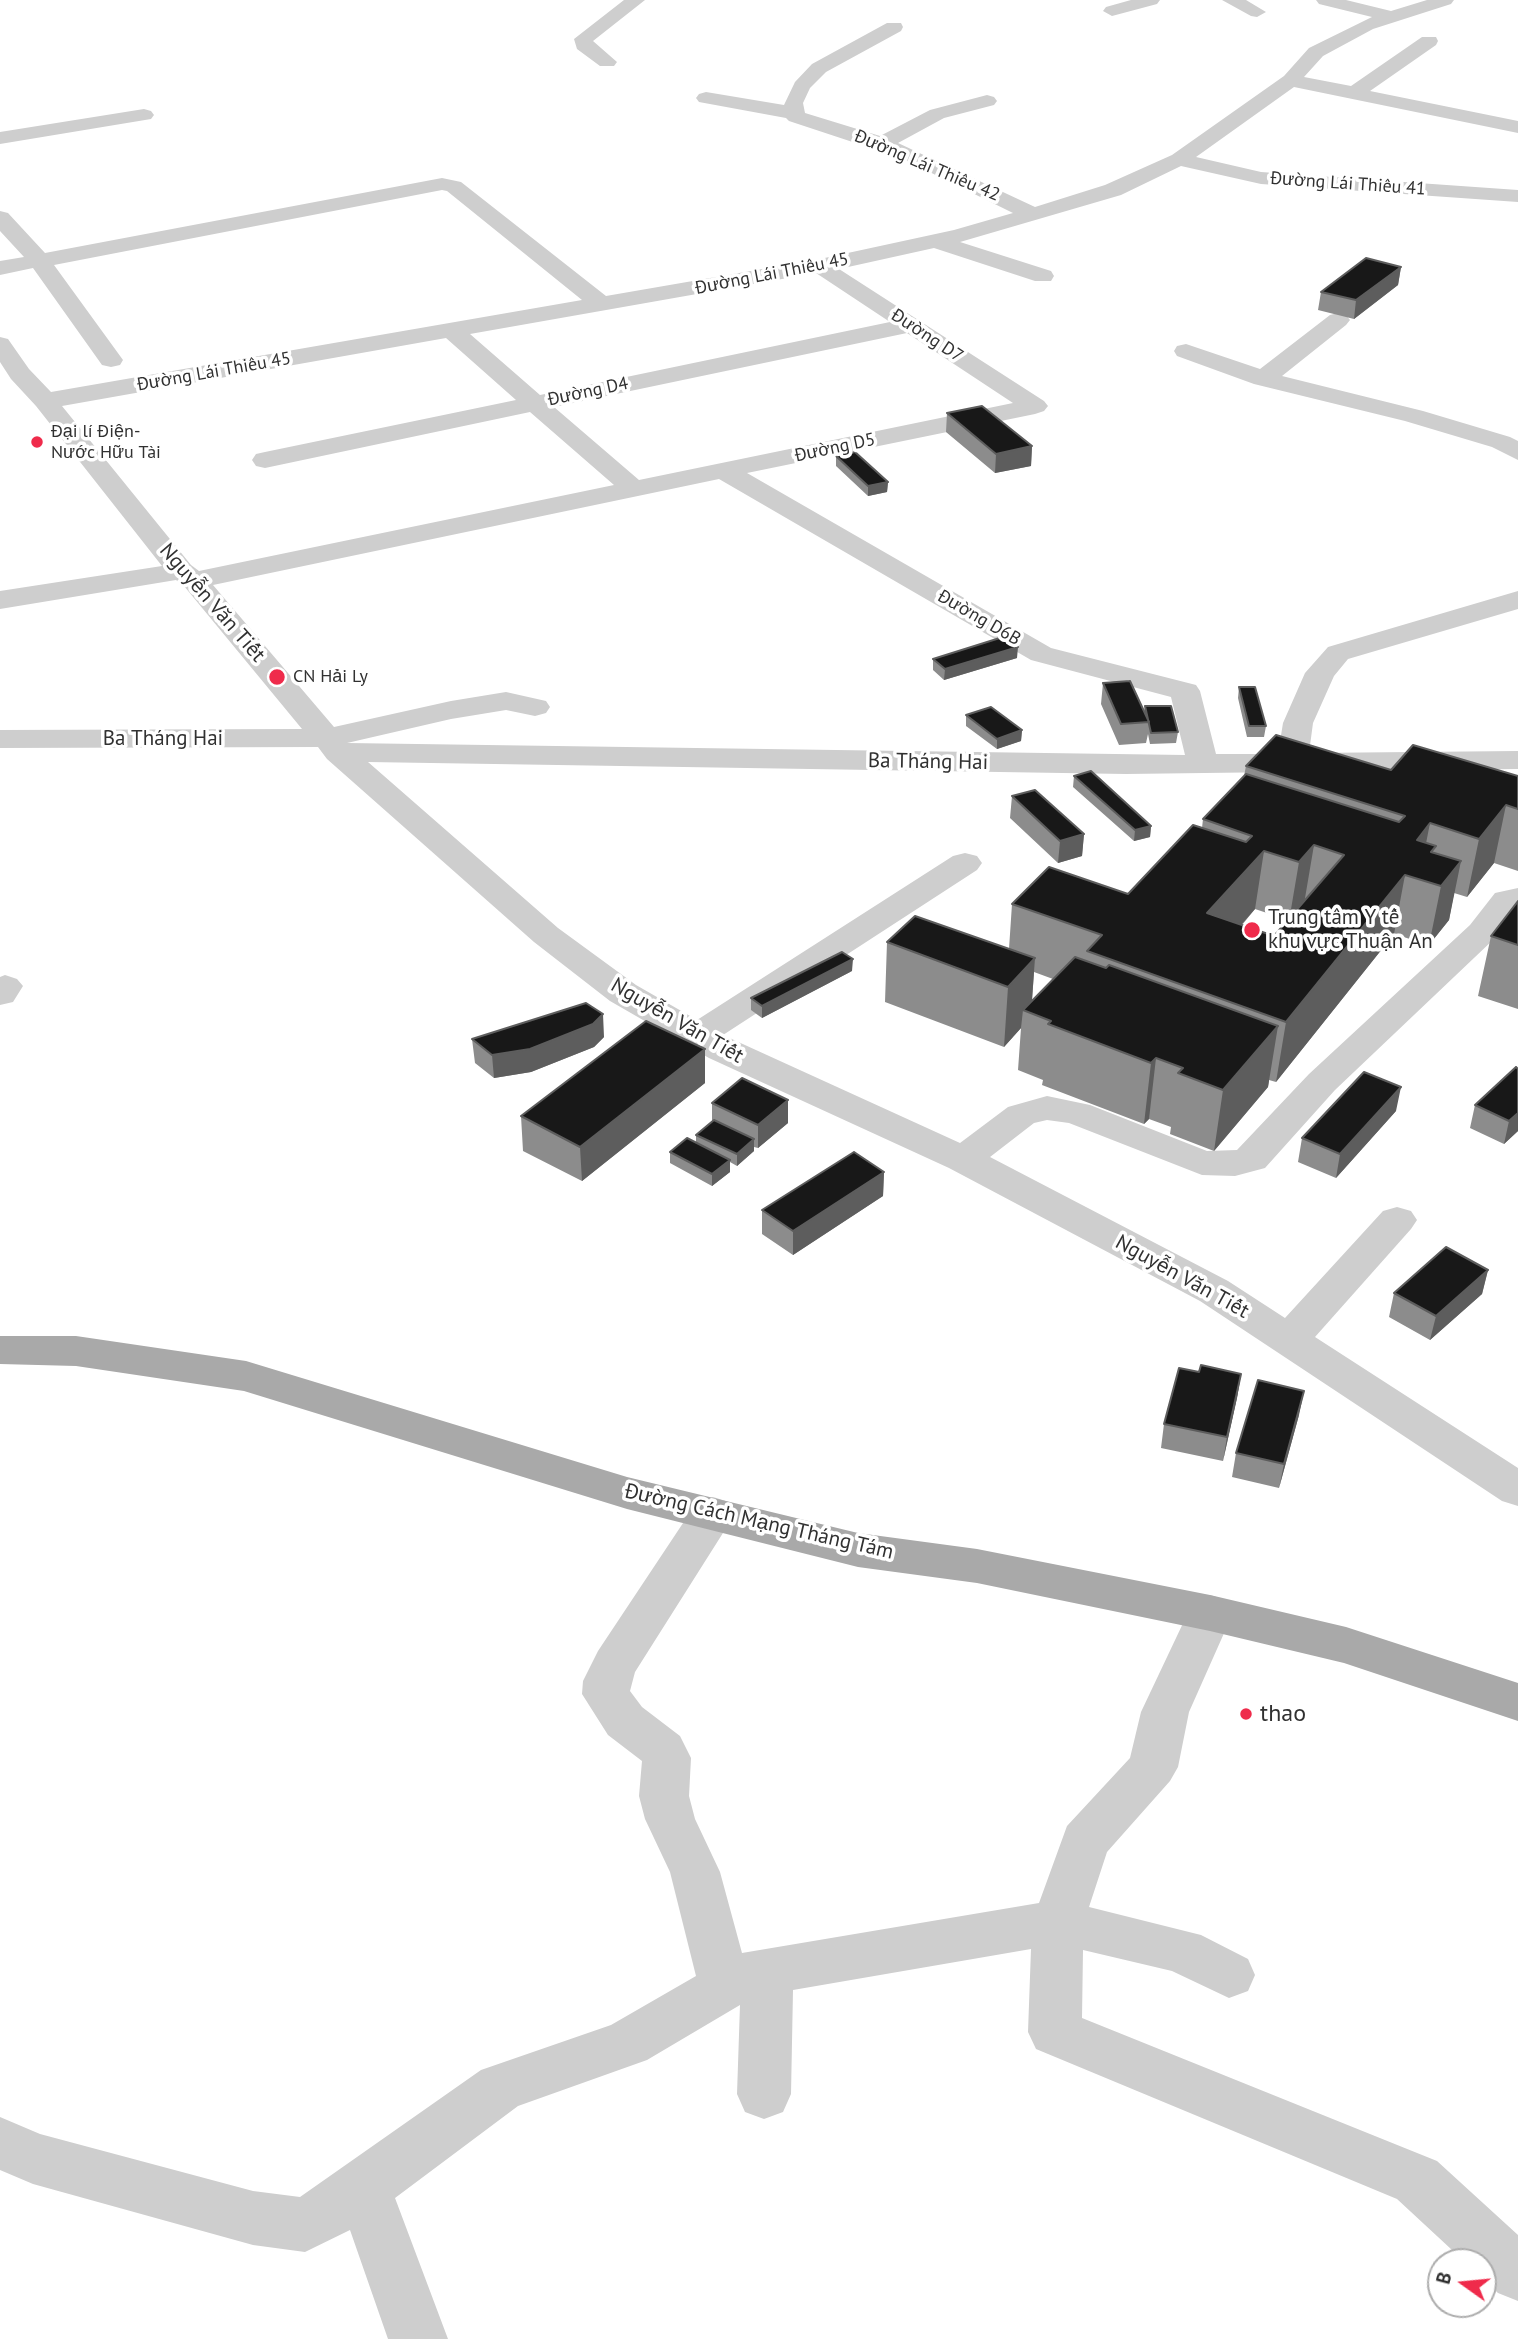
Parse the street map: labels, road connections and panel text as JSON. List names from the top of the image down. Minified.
{"streets":{"main road":["Đường Cách Mạng Tháng Tám"],"street":["Đường Lái Thiêu 42","Đường Lái Thiêu 41","Đường Lái Thiêu 45","Đường D7","Đường D4","Đường D5","Nguyễn Văn Tiết","Đường D6B","Ba Tháng Hai"]},"crossings":[["Đường Lái Thiêu 42","Đường Lái Thiêu 45"],["Đường Lái Thiêu 41","Đường Lái Thiêu 45"],["Đường Lái Thiêu 45","Đường D7"],["Đường Lái Thiêu 45","Nguyễn Văn Tiết"],["Đường D7","Đường D4"],["Đường D7","Đường D5"],["Đường D5","Nguyễn Văn Tiết"],["Đường D5","Đường D6B"],["Nguyễn Văn Tiết","Ba Tháng Hai"],["Đường D6B","Ba Tháng Hai"]],"places":["Đại lí Điện- Nước Hữu Tài","CN Hải Ly","Trung tâm Y tế khu vực Thuận An","thao"],"north":"left"}
